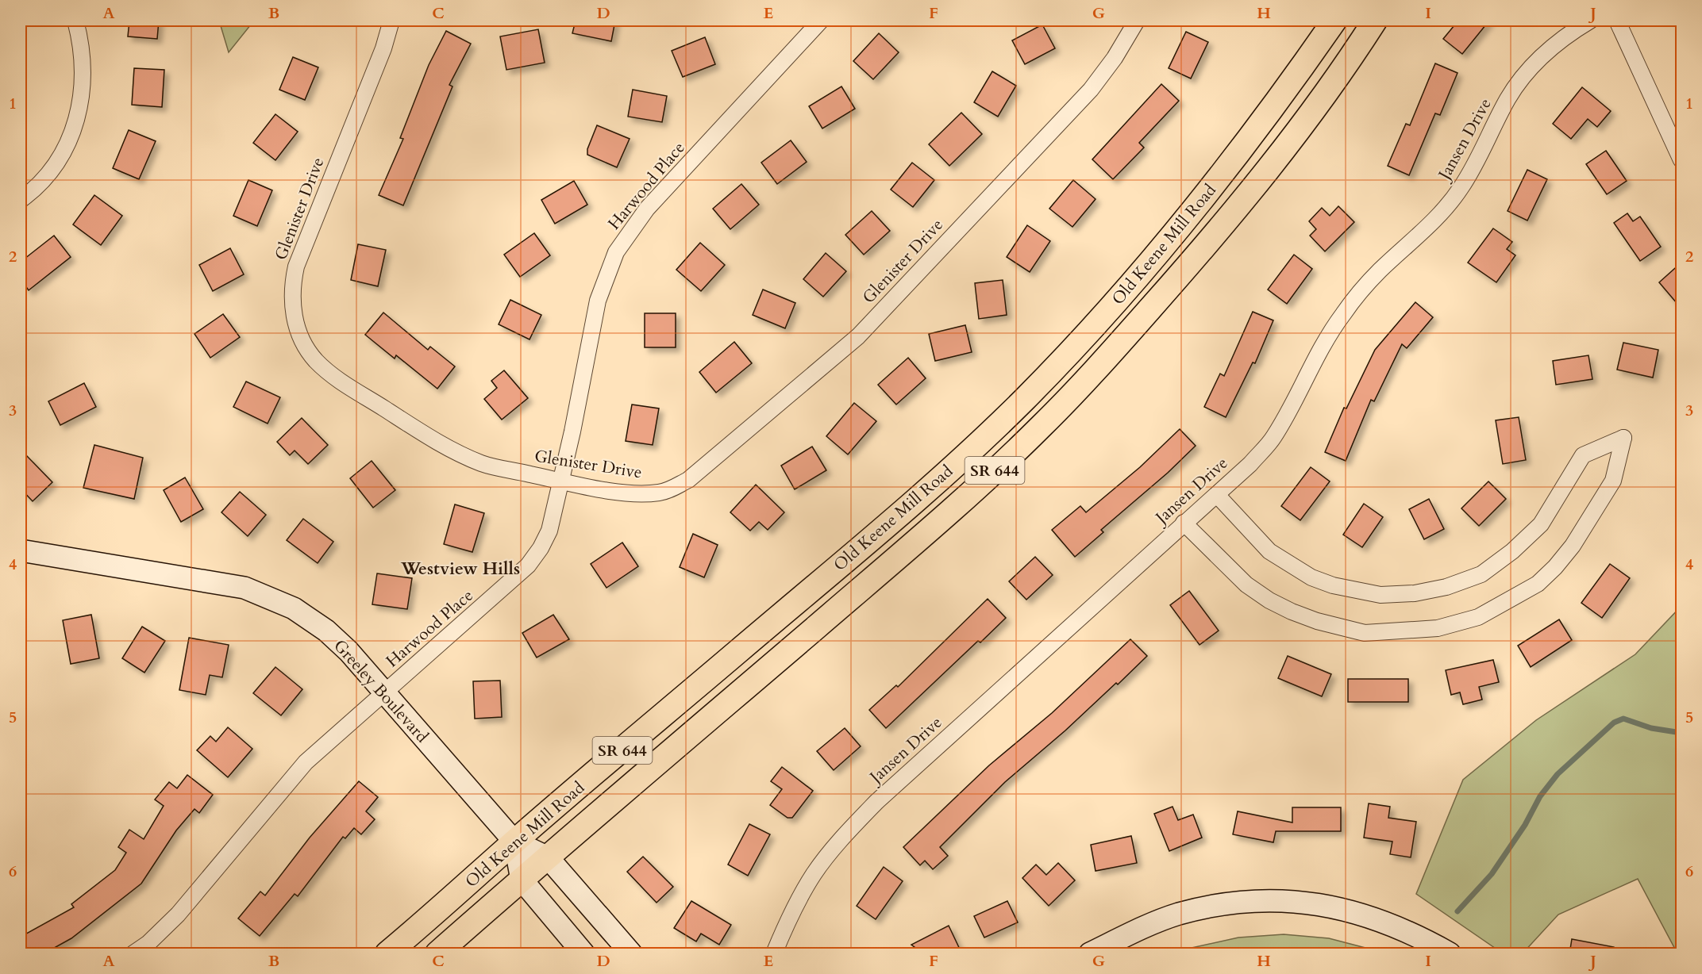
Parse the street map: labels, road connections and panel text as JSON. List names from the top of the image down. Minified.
{"streets":{"main road":["Old Keene Mill Road","SR 644"],"street":["Jansen Drive","Harwood Place","Glenister Drive","Greeley Boulevard"]},"crossings":[["Harwood Place","Glenister Drive"],["Harwood Place","Greeley Boulevard"],["Old Keene Mill Road","Greeley Boulevard"]],"districts":["Westview Hills"],"grid":{"columns":["A","B","C","D","E","F","G","H","I","J"],"rows":["1","2","3","4","5","6"]}}
